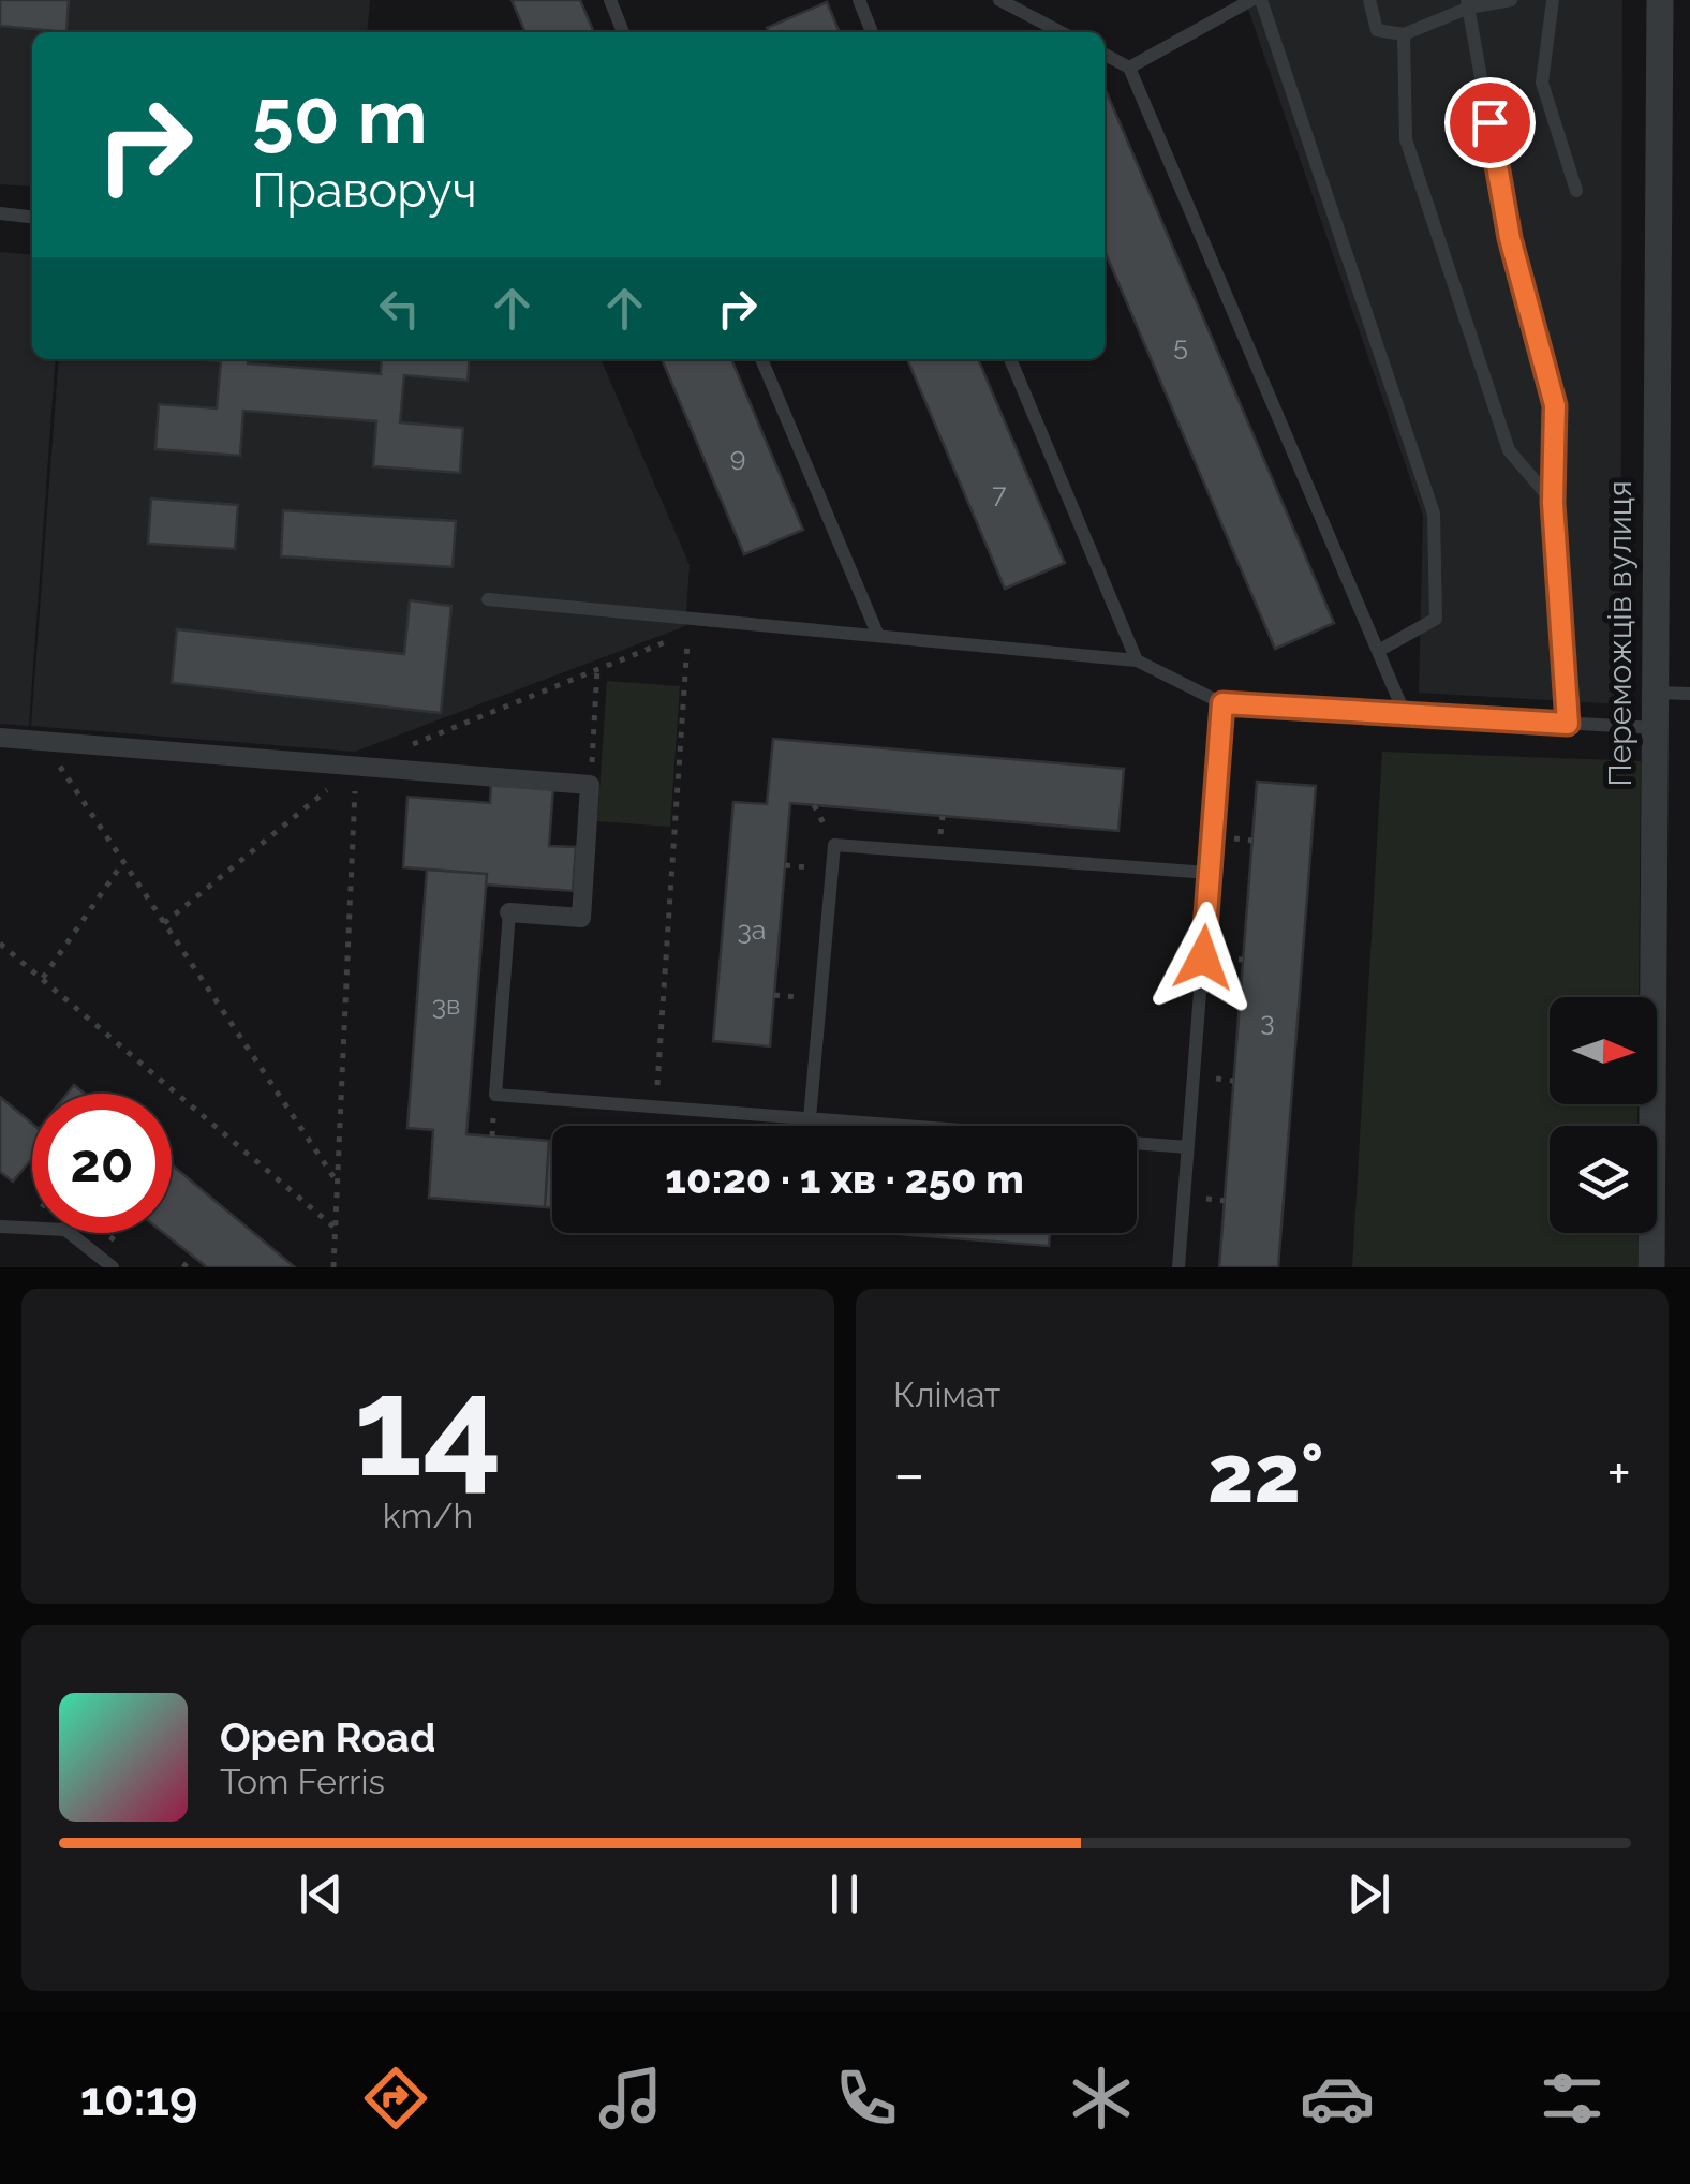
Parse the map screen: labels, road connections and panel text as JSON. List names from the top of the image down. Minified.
{"streets":{"street":["Переможців вулиця"]},"house_numbers":["5","9","7","3а","3в","3"],"north":"right","page":{"turn":["50 m","Праворуч"],"limit":"20","trip":"10:20 · 1 хв · 250 m","tile":[["14","km/h"],"Клімат"],"heat":["−","22°","+"],"song":["Open Road","Tom Ferris"],"tabs":"10:19"}}
